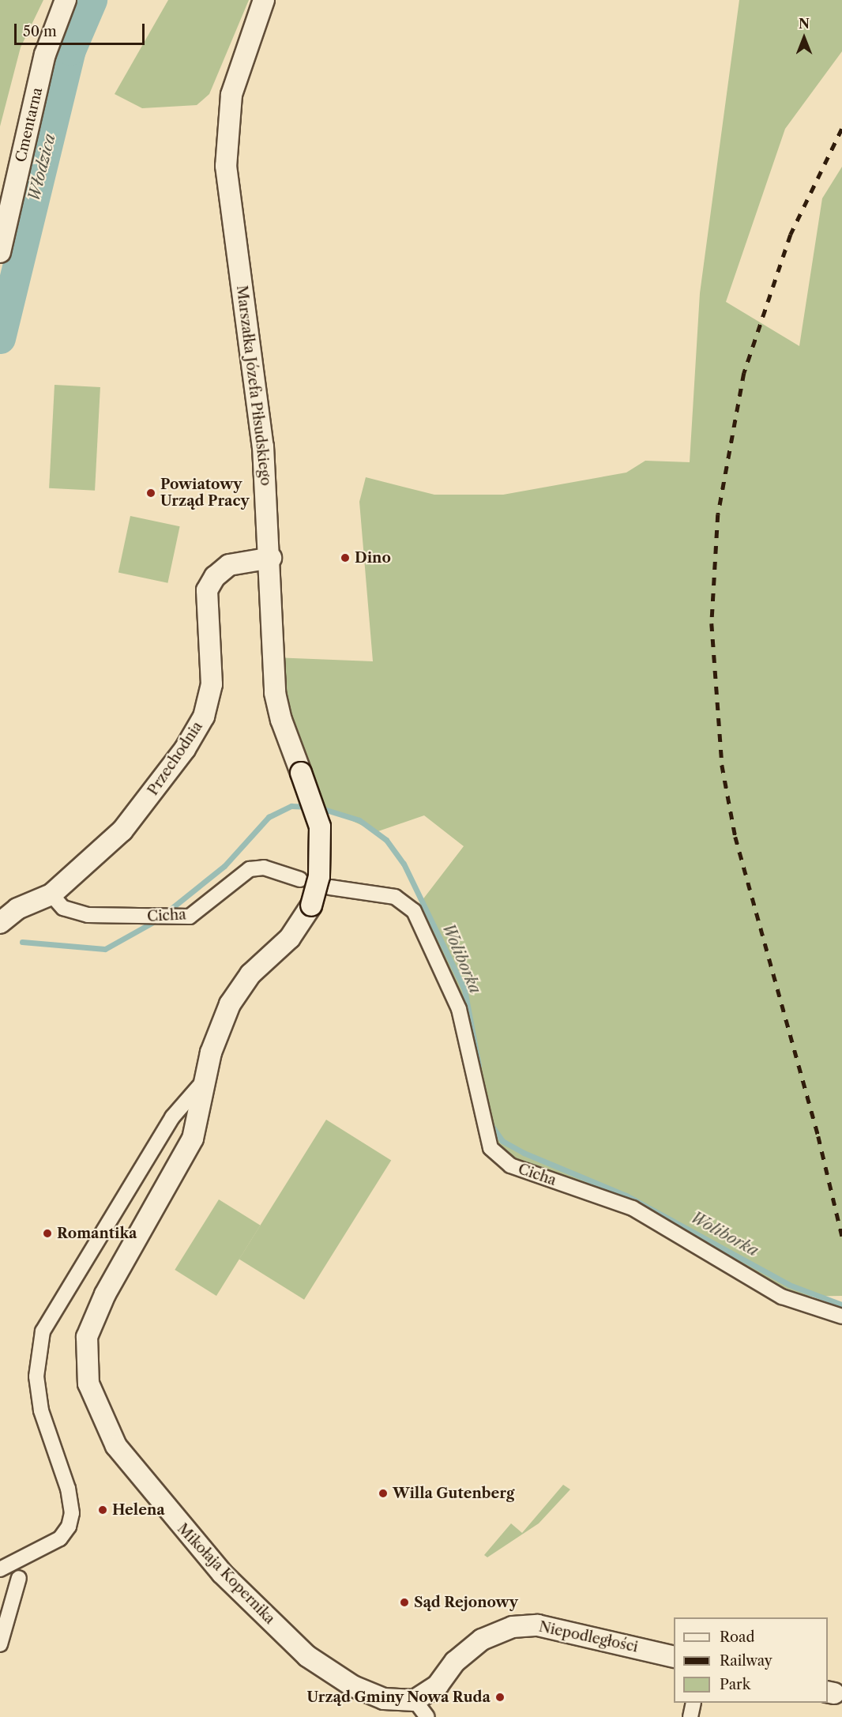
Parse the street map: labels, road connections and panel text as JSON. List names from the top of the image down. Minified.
{"streets":{"street":["Cmentarna","Marszałka Józefa Piłsudskiego","Przechodnia","Cicha","Mikołaja Kopernika","Niepodległości"]},"crossings":[["Marszałka Józefa Piłsudskiego","Przechodnia"],["Marszałka Józefa Piłsudskiego","Mikołaja Kopernika"],["Przechodnia","Cicha"],["Mikołaja Kopernika","Niepodległości"]],"water":["Włodzica","Woliborka"],"places":["Powiatowy Urząd Pracy","Dino","Romantika","Willa Gutenberg","Helena","Sąd Rejonowy","Urząd Gminy Nowa Ruda"],"legend":["Road","Railway","Park"],"scale_bar":"50 m","north":"top"}
